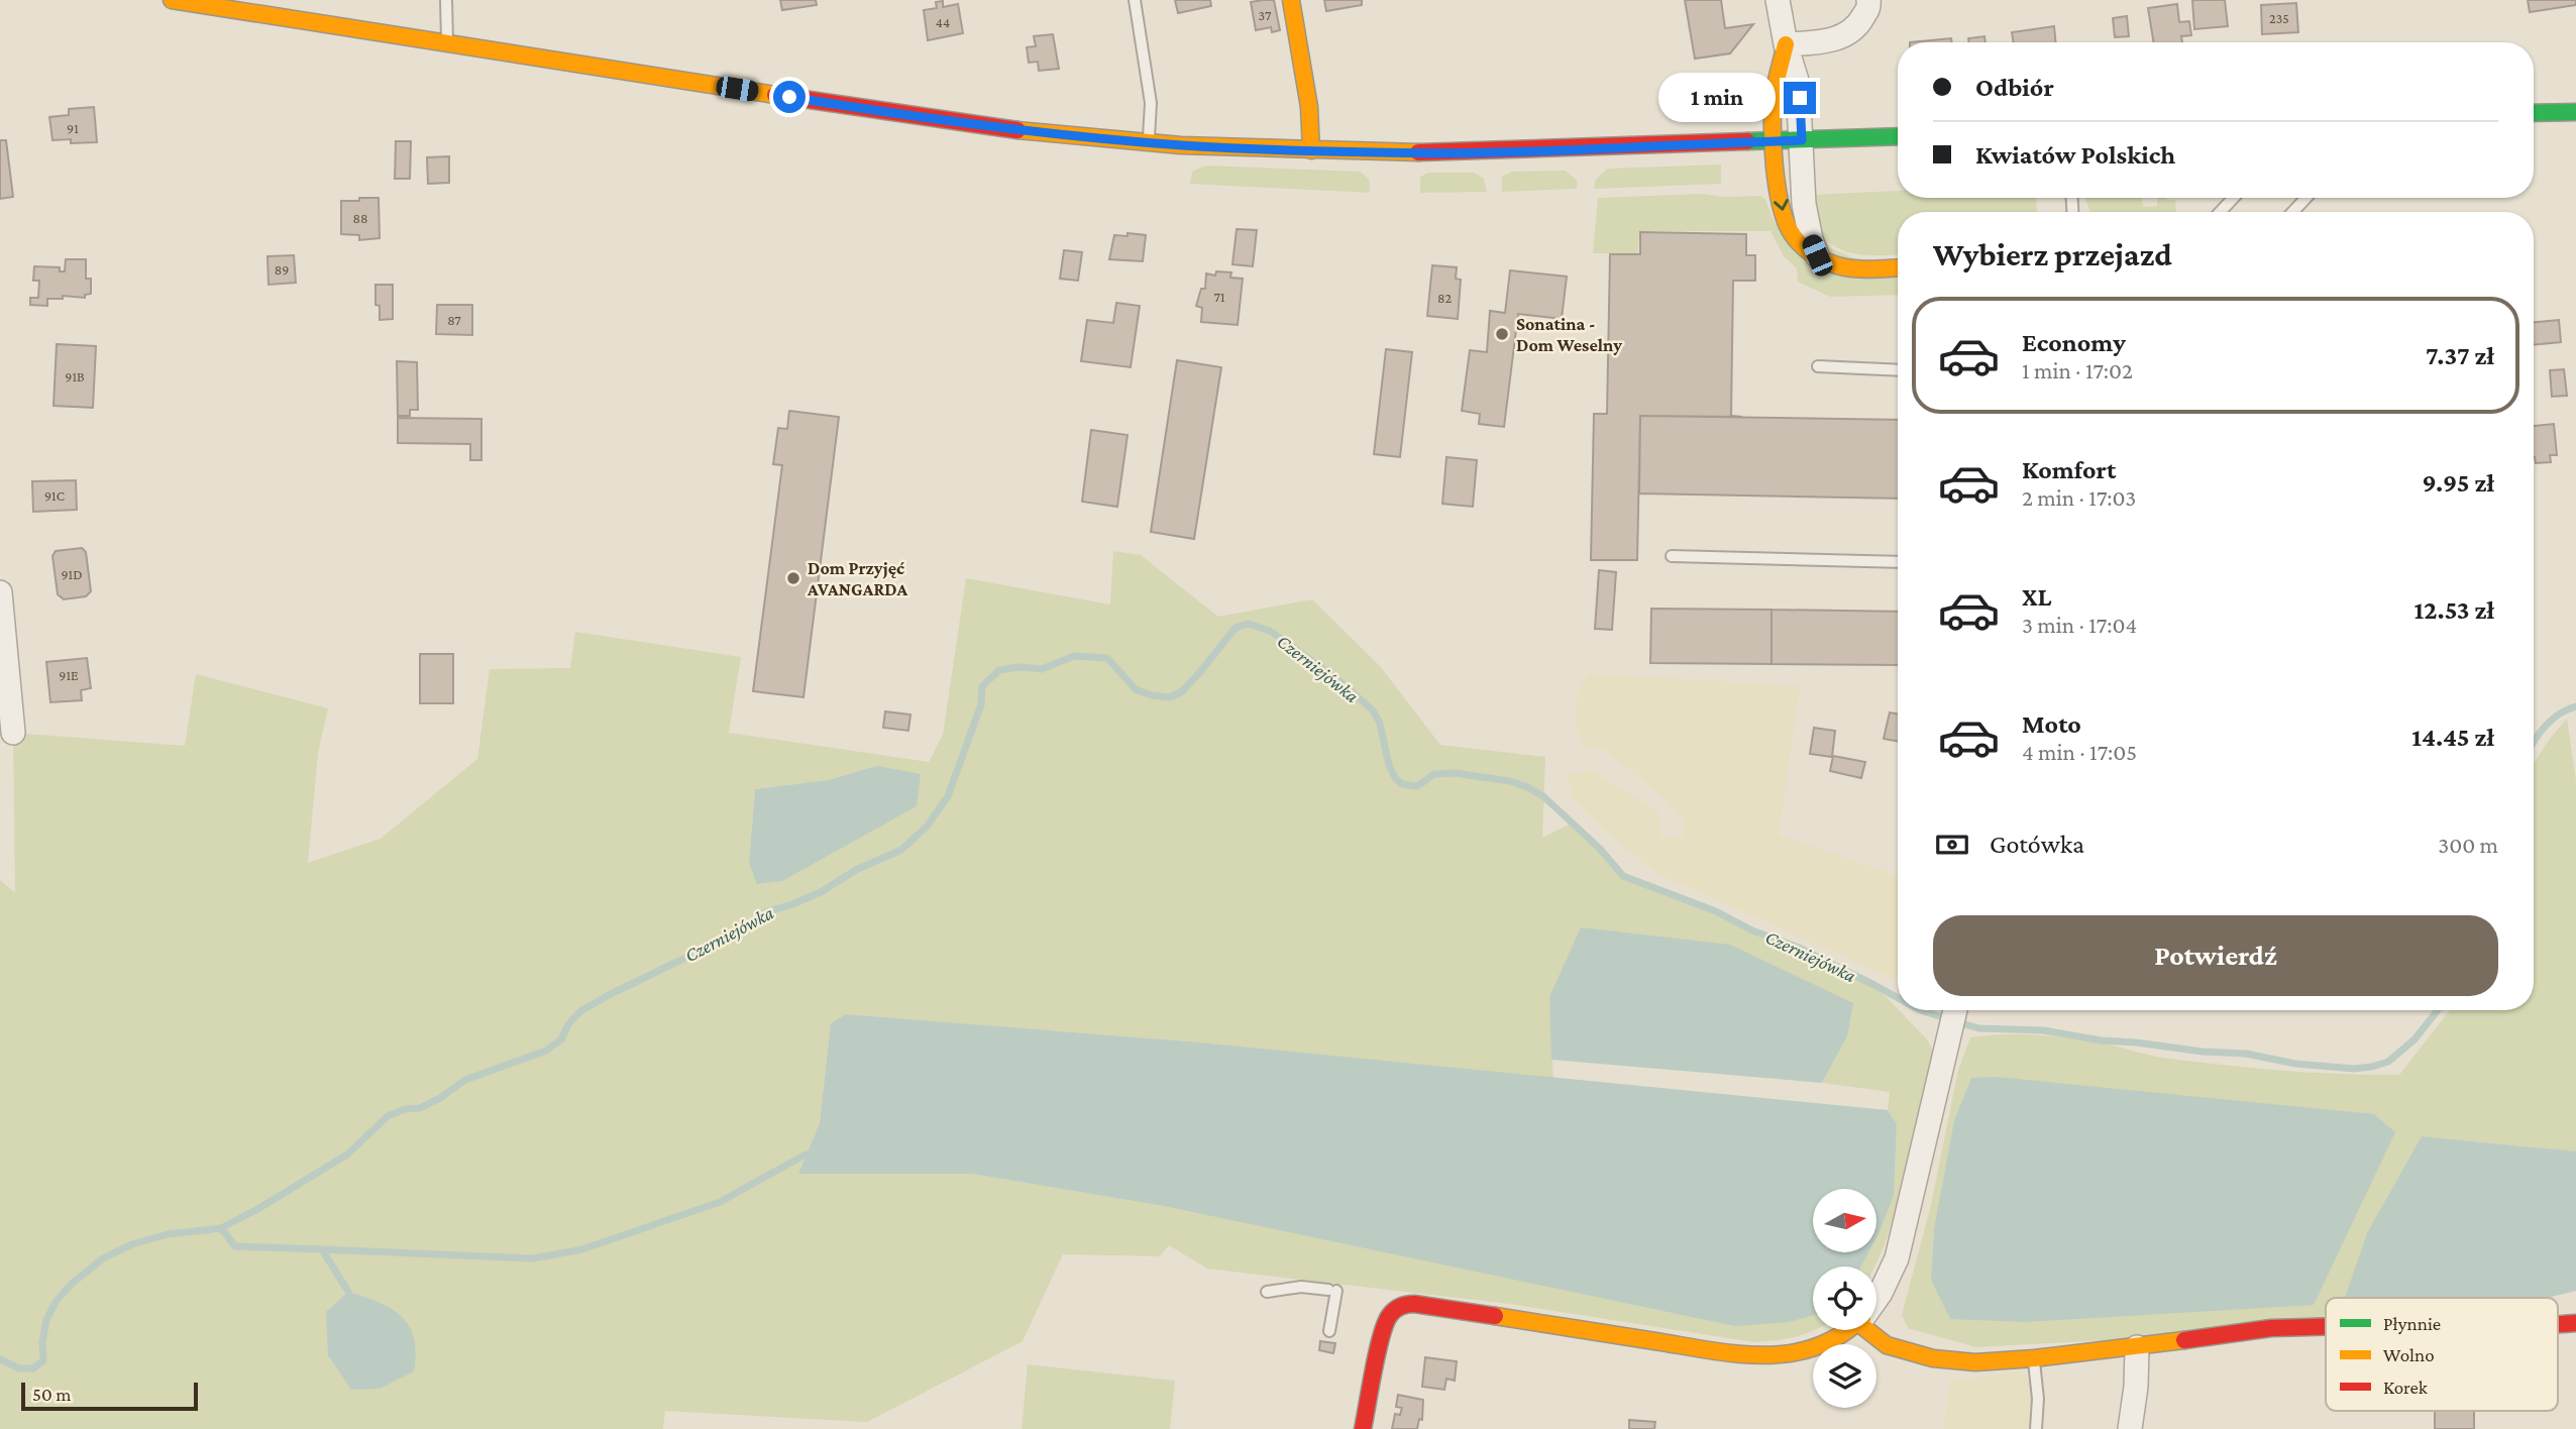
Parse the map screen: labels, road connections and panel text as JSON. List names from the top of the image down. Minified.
{"water":["Czerniejówka"],"places":["Sonatina - Dom Weselny","Dom Przyjęć AVANGARDA"],"house_numbers":["37","235","44","91","88","89","71","82","87","91B","91C","91D","91E"],"legend":["Płynnie","Wolno","Korek"],"scale_bar":"50 m","north":"right","page":{"banner":["Odbiór","Kwiatów Polskich"],"bubble":"1 min","heading":"Wybierz przejazd","list":[{"name":"Economy","note":"1 min · 17:02","value":"7.37 zł"},{"name":"Komfort","note":"2 min · 17:03","value":"9.95 zł"},{"name":"XL","note":"3 min · 17:04","value":"12.53 zł"},{"name":"Moto","note":"4 min · 17:05","value":"14.45 zł"}],"pay":["Gotówka","300 m"],"buttons":"Potwierdź","scale":"50 m"}}
